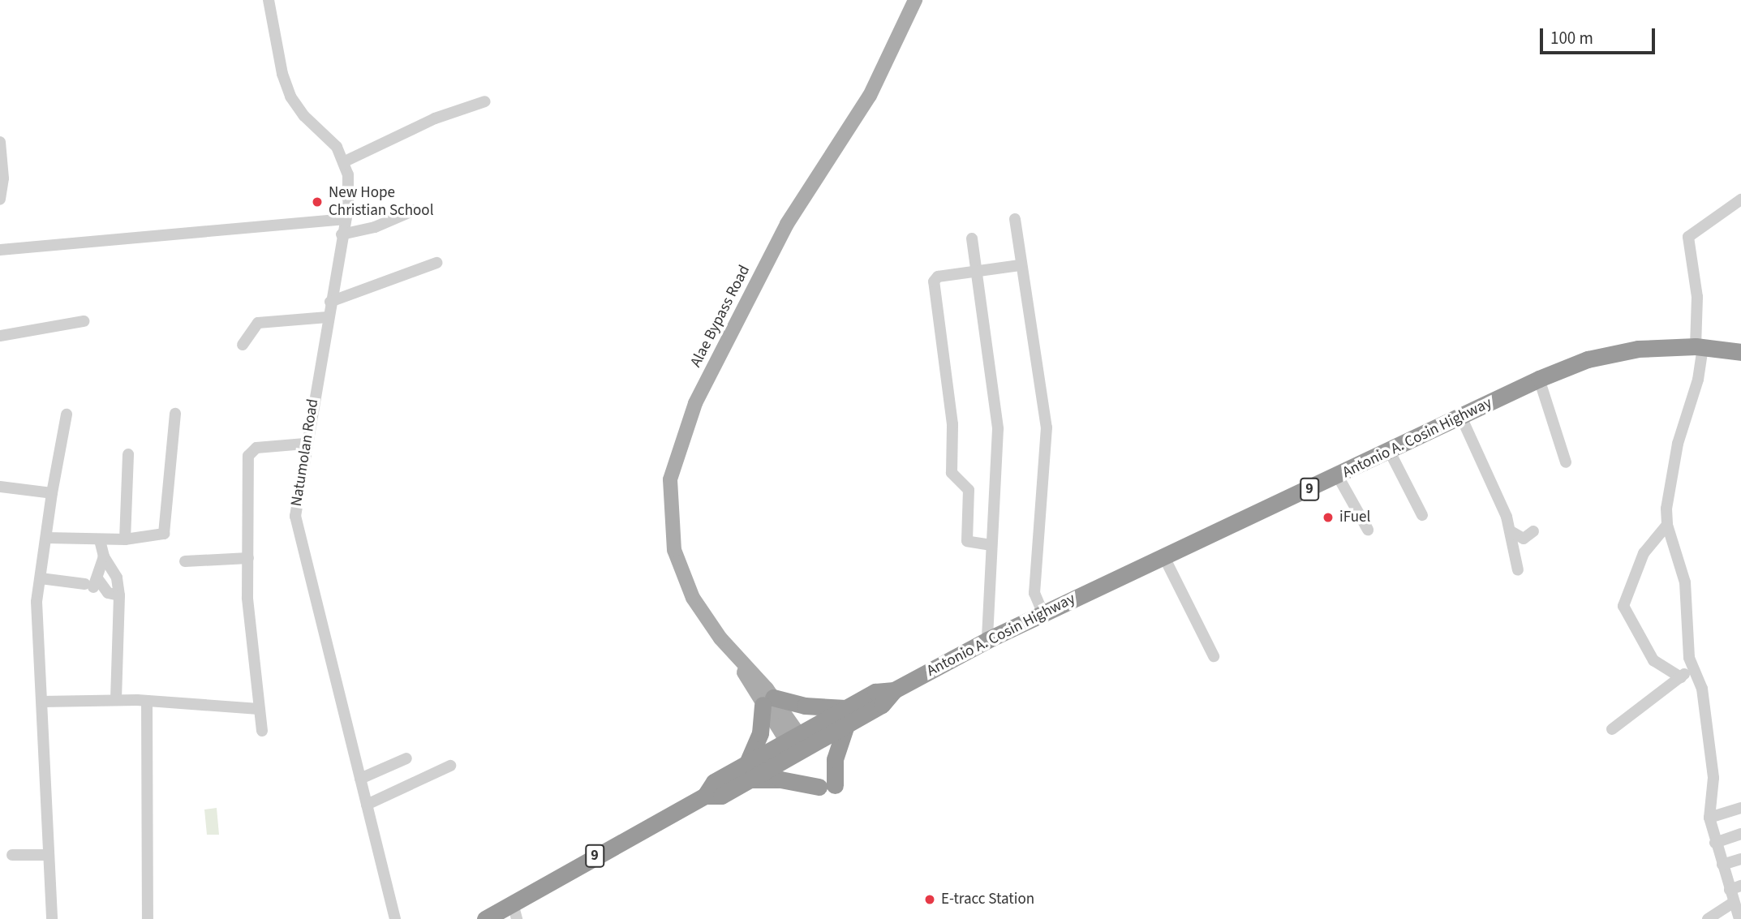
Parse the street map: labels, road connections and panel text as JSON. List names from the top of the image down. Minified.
{"streets":{"highway":["Antonio A. Cosin Highway","9"],"main road":["Alae Bypass Road"],"street":["Natumolan Road"]},"crossings":[["Alae Bypass Road","Antonio A. Cosin Highway"]],"places":["New Hope Christian School","iFuel","E-tracc Station"],"scale_bar":"100 m"}
